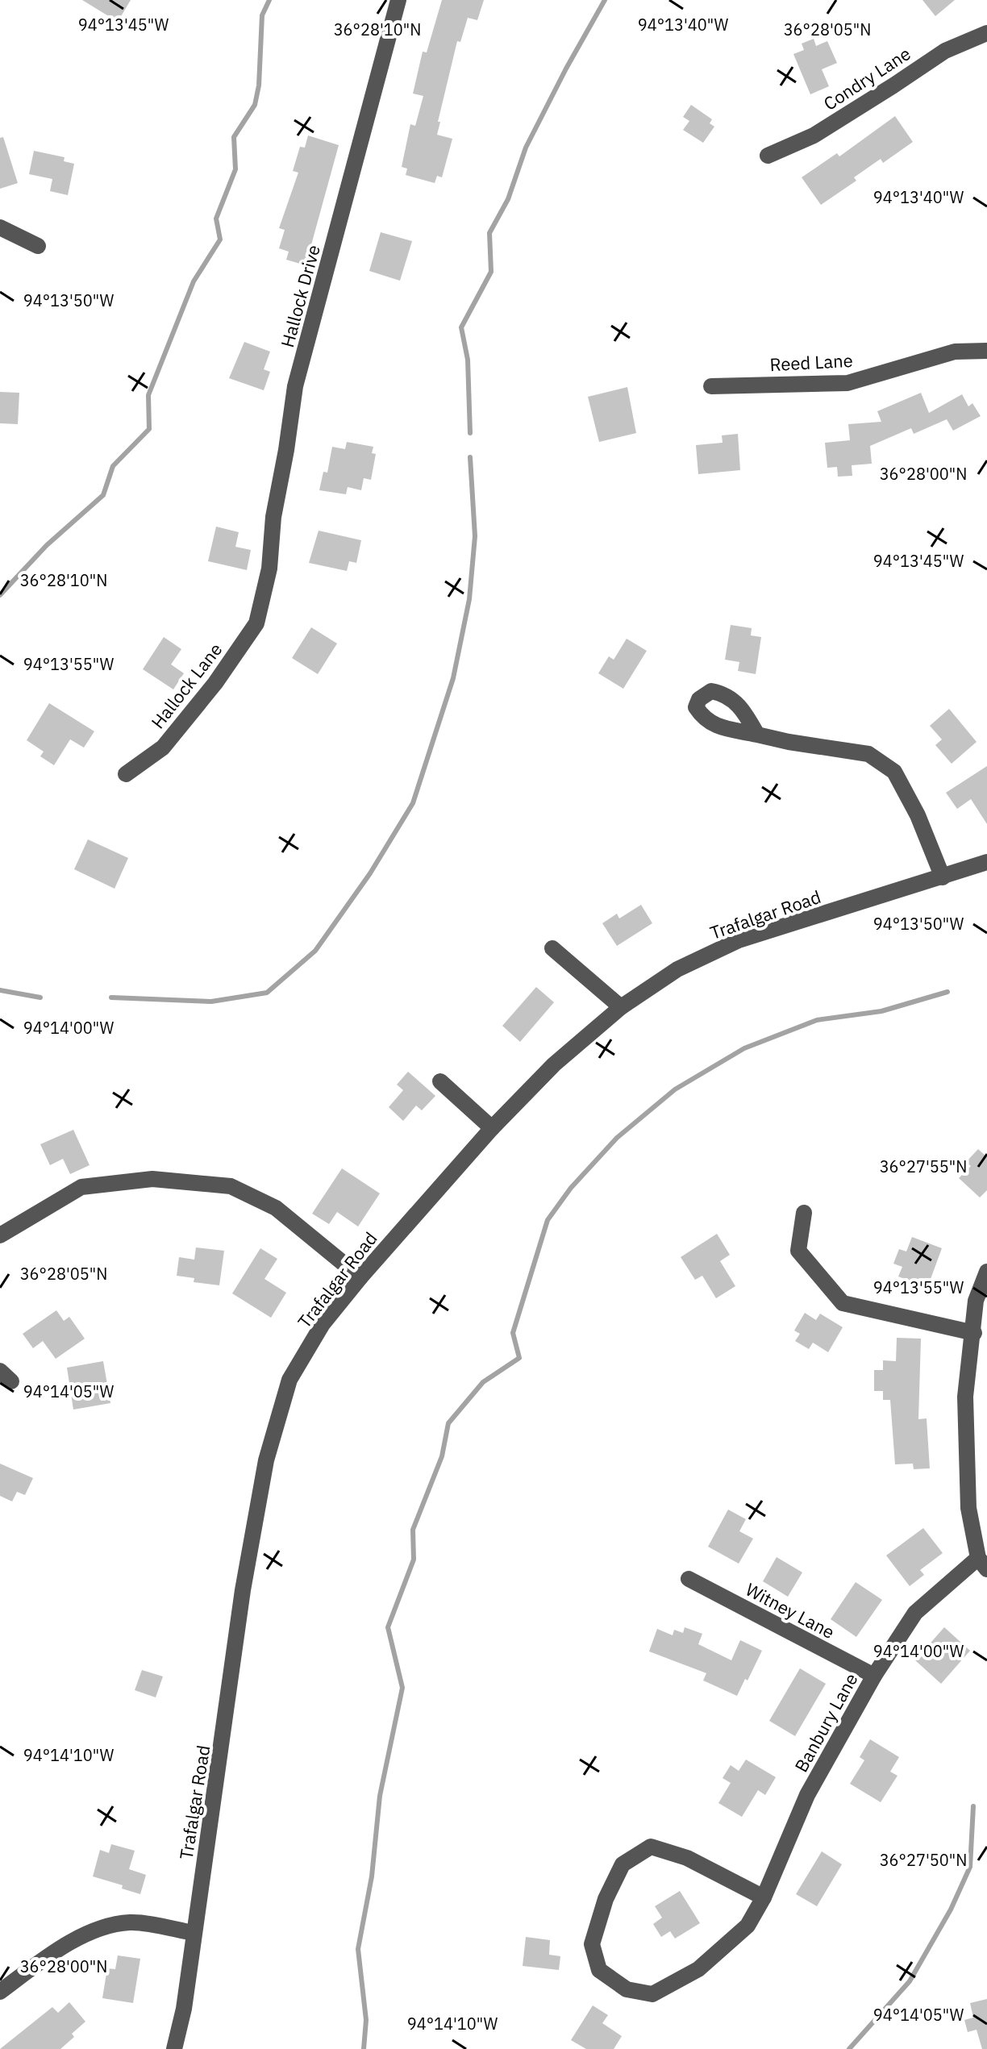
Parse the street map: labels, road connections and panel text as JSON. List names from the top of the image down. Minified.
{"streets":{"street":["Condry Lane","Hallock Drive","Reed Lane","Hallock Lane","Trafalgar Road","Witney Lane","Banbury Lane"]},"crossings":[["Hallock Drive","Hallock Lane"],["Witney Lane","Banbury Lane"]],"coordinates":["94°13'45\"W","94°13'40\"W","36°28'10\"N","36°28'05\"N","94°13'50\"W","36°28'00\"N","94°13'55\"W","94°14'00\"W","36°27'55\"N","94°14'05\"W","94°14'10\"W","36°27'50\"N"]}
